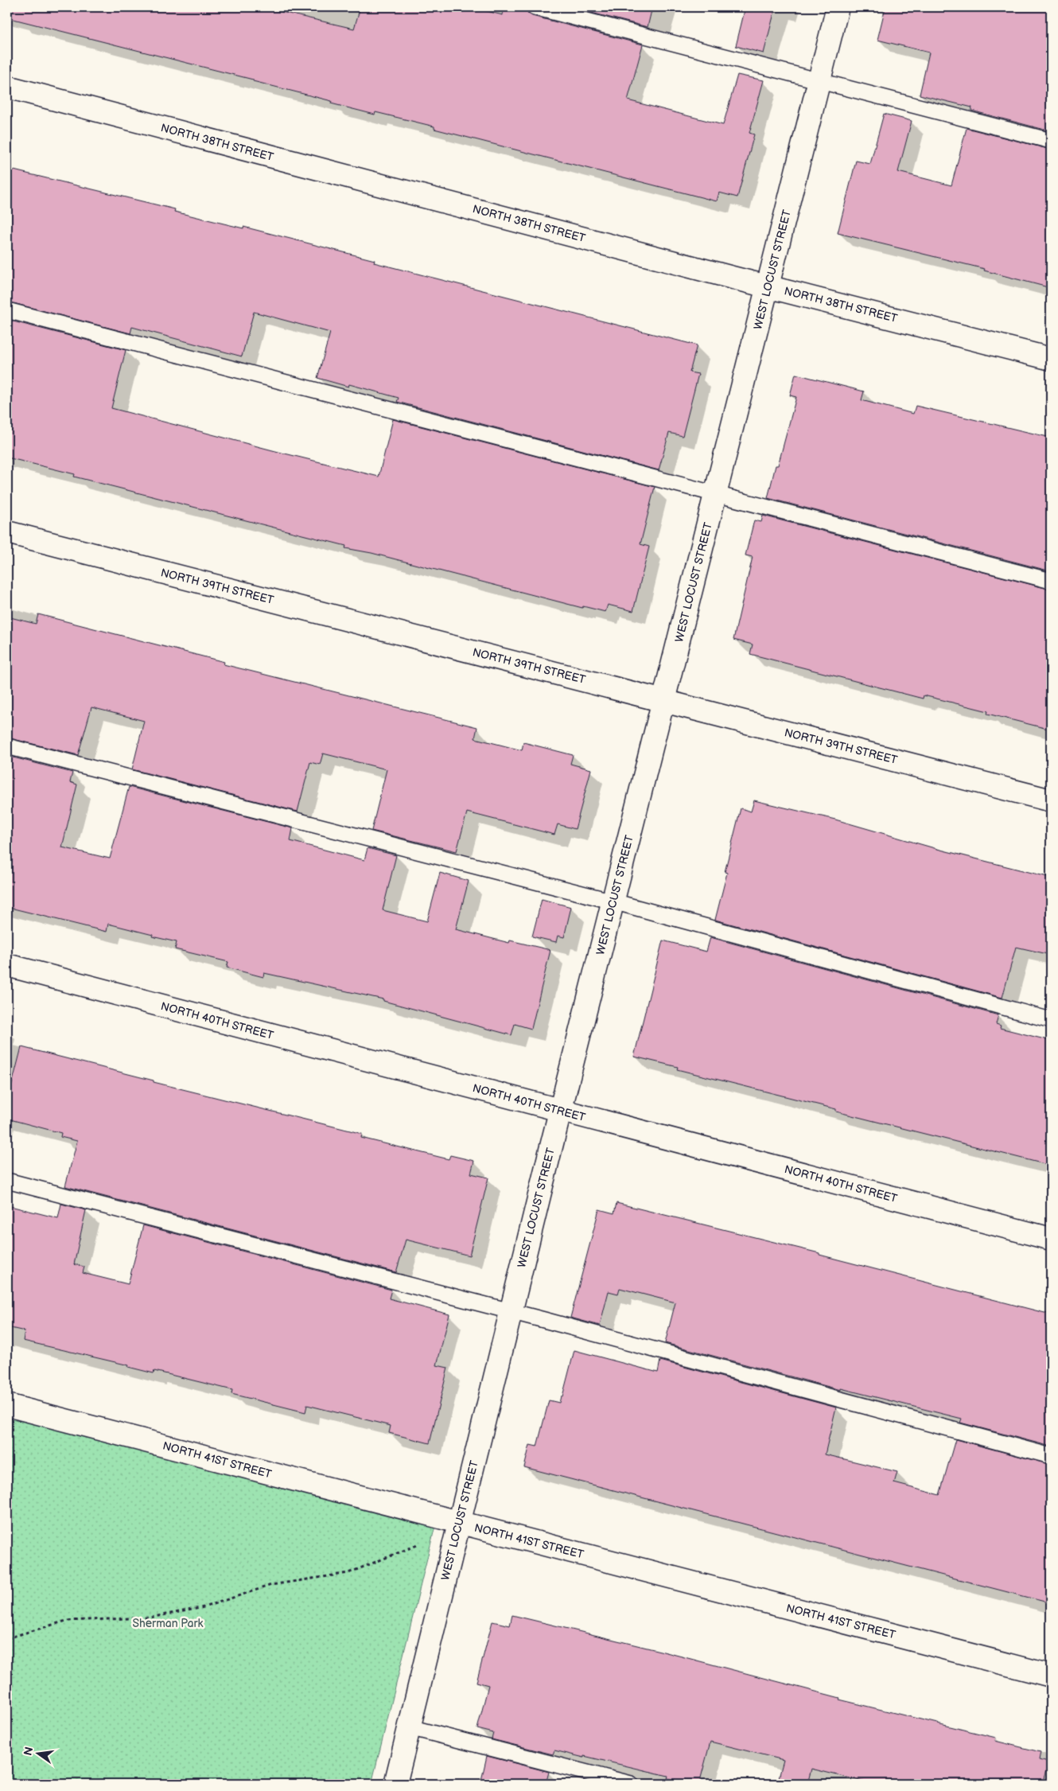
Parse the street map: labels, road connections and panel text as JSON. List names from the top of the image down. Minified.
{"streets":{"street":["NORTH 38TH STREET","WEST LOCUST STREET","NORTH 39TH STREET","NORTH 40TH STREET","NORTH 41ST STREET"]},"crossings":[["NORTH 38TH STREET","WEST LOCUST STREET"],["WEST LOCUST STREET","NORTH 39TH STREET"],["WEST LOCUST STREET","NORTH 40TH STREET"],["WEST LOCUST STREET","NORTH 41ST STREET"]],"parks":["Sherman Park"],"north":"left"}
